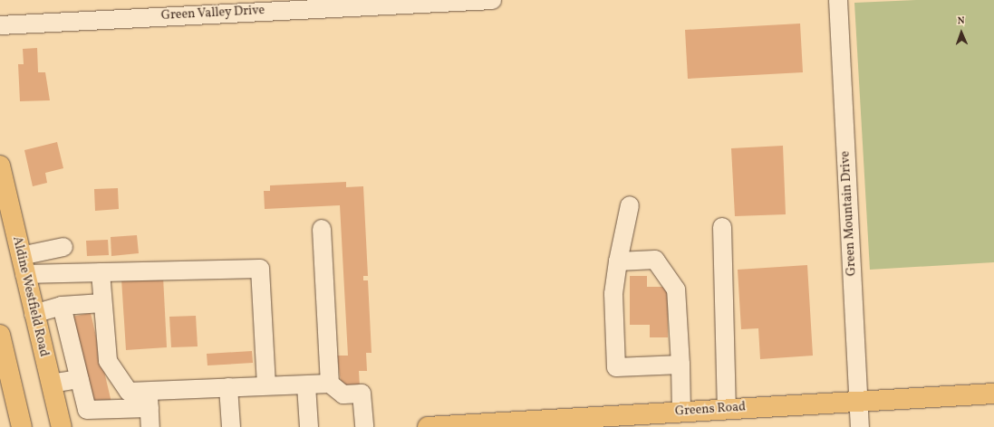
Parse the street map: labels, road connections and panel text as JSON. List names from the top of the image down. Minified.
{"streets":{"main road":["Aldine Westfield Road","Greens Road"],"street":["Green Valley Drive","Green Mountain Drive"]},"crossings":[["Green Mountain Drive","Greens Road"]],"north":"top"}
